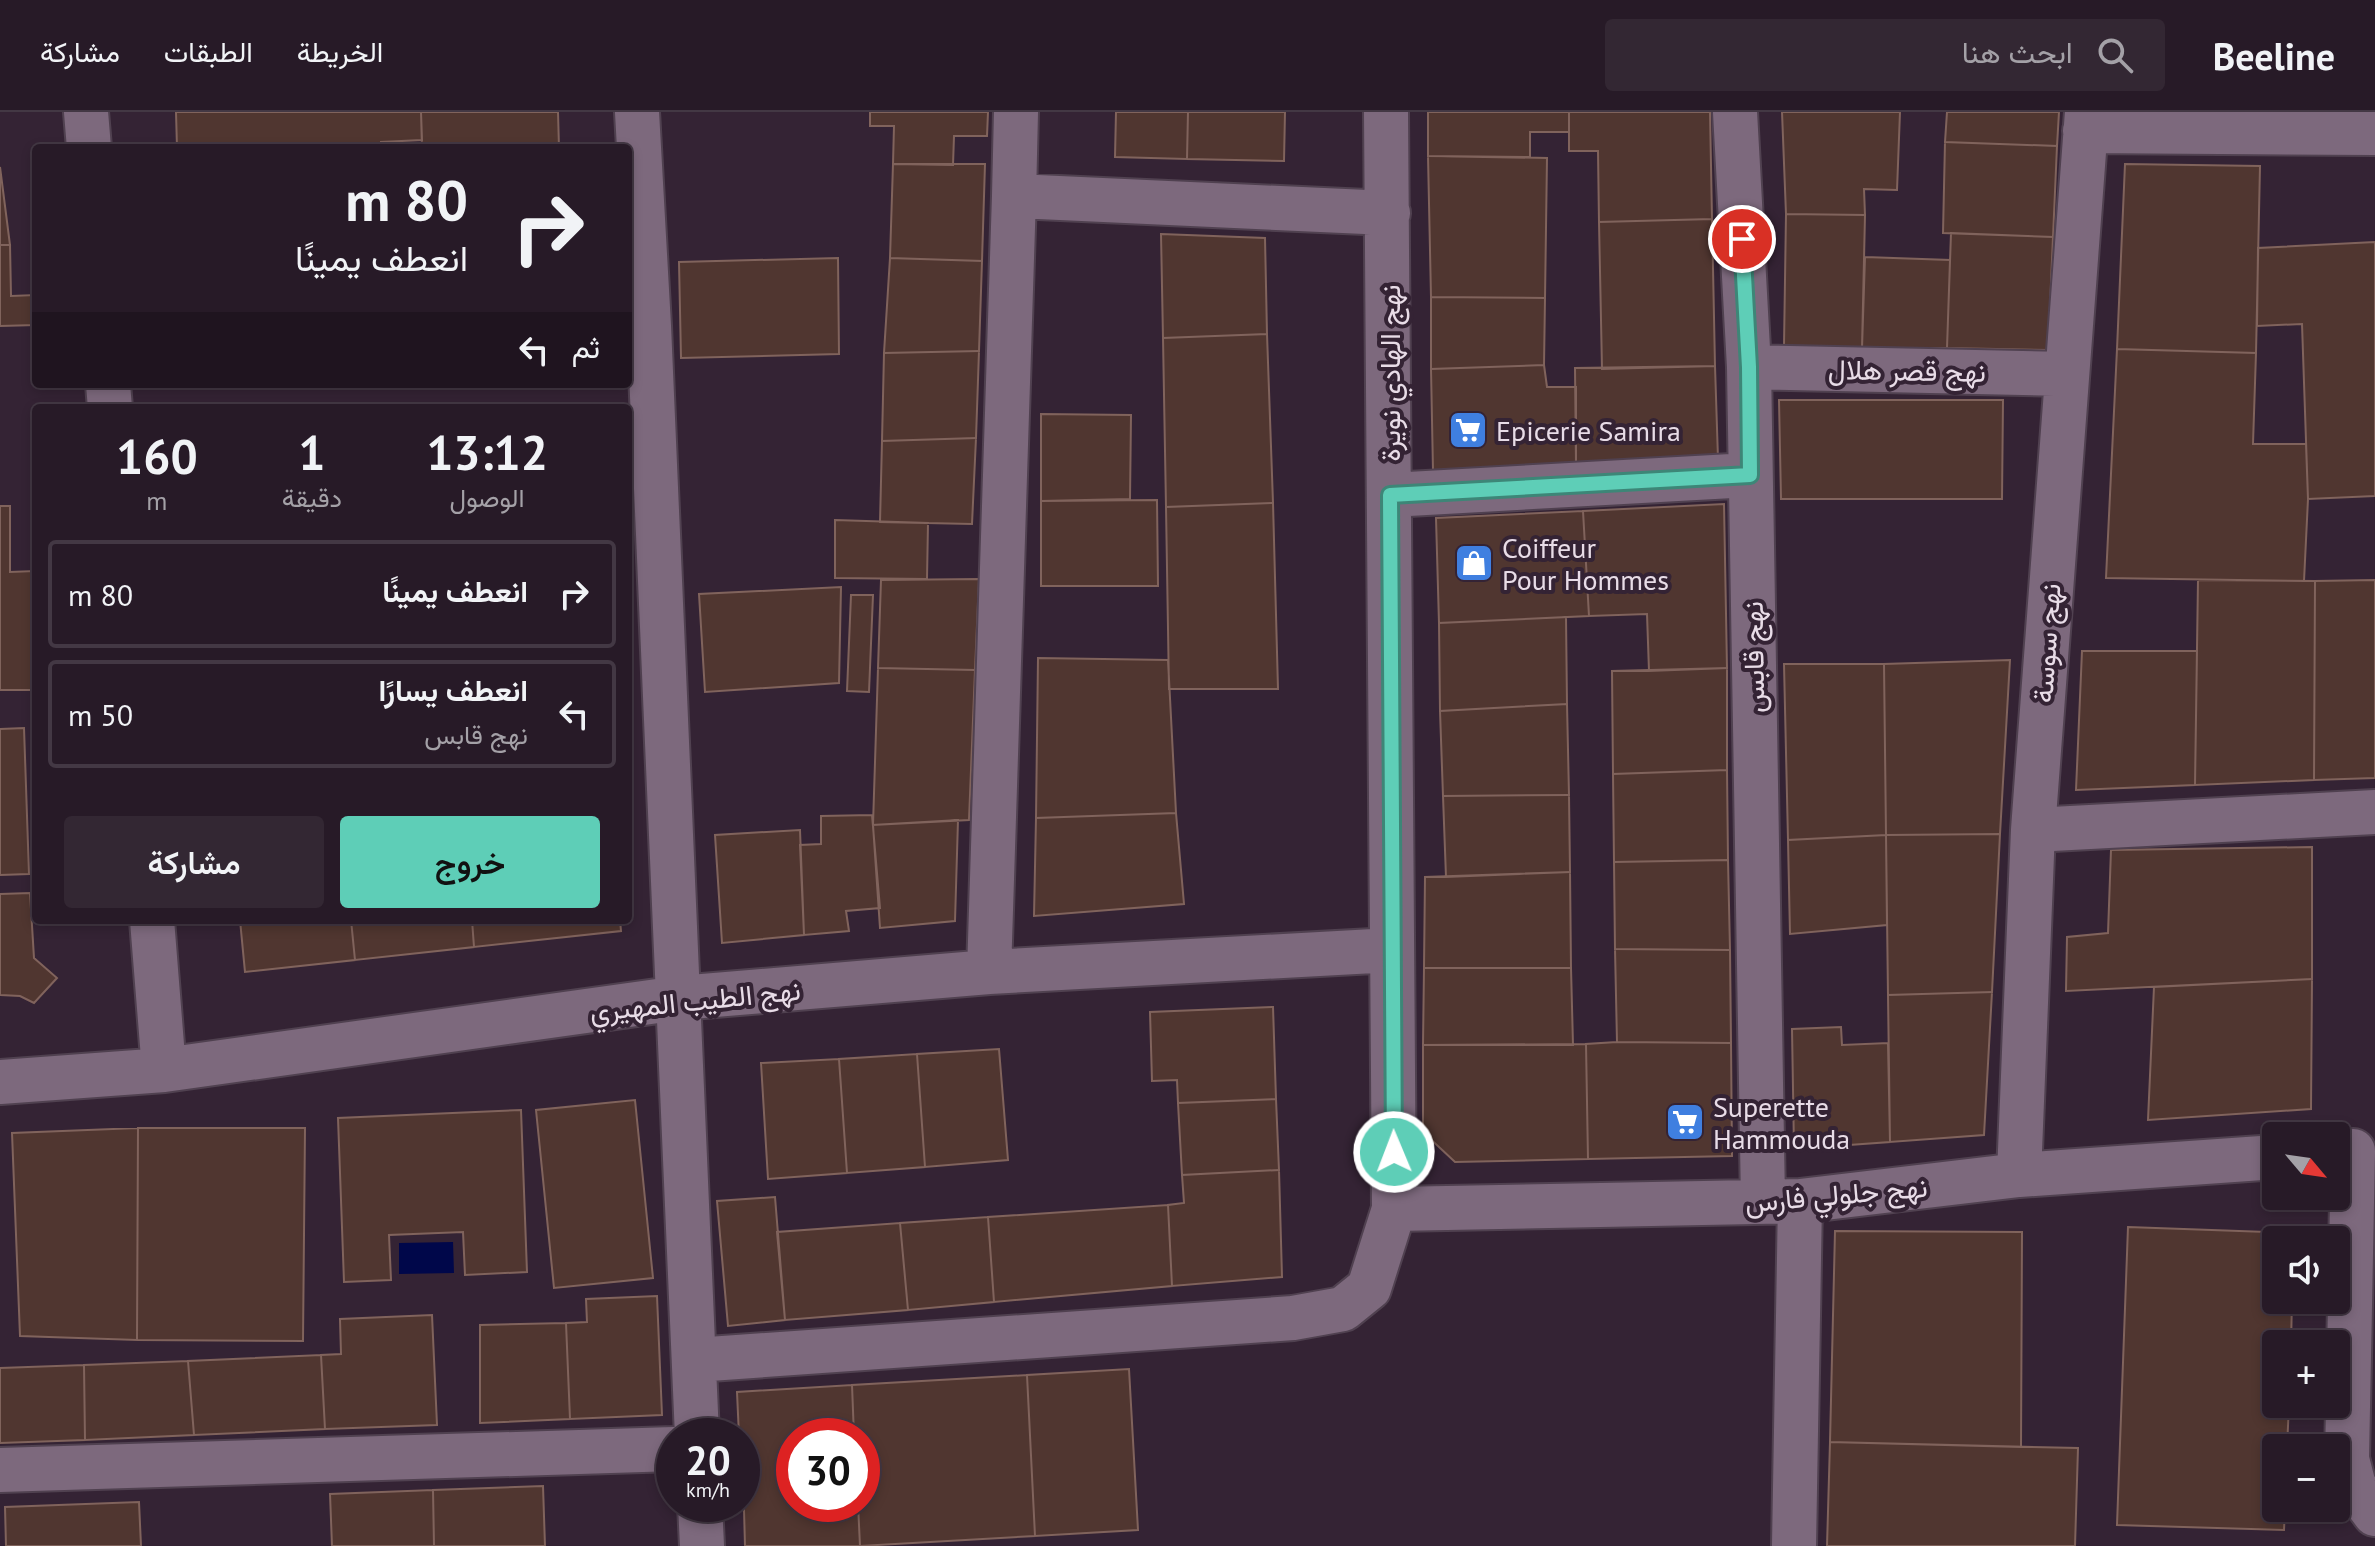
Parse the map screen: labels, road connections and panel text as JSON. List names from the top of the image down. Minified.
{"streets":{"street":["نهج قصر هلال","نهج الهادي نويرة","نهج سوسة","نهج قابس","نهج الطيب المهيري","نهج جلولي فارس"]},"crossings":[["نهج قصر هلال","نهج سوسة"],["نهج قصر هلال","نهج قابس"],["نهج الهادي نويرة","نهج الطيب المهيري"],["نهج الهادي نويرة","نهج جلولي فارس"],["نهج سوسة","نهج جلولي فارس"],["نهج قابس","نهج جلولي فارس"]],"places":{"supermarket":["Epicerie Samira","Superette Hammouda"],"shop":["Coiffeur Pour Hommes"]},"north":"bottom right","page":{"header":"Beeline","search":"ابحث هنا","nav":["الخريطة","الطبقات","مشاركة"],"turn":["80 m","انعطف يمينًا"],"then":"ثم","eta":["13:12","الوصول","1","دقيقة","160","m"],"list":[{"name":"انعطف يمينًا","value":"80 m"},{"name":"انعطف يسارًا","note":"نهج قابس","value":"50 m"}],"buttons":["خروج","مشاركة"],"map_buttons":["+","−"],"speed":"20 km/h","limit":"30"}}
